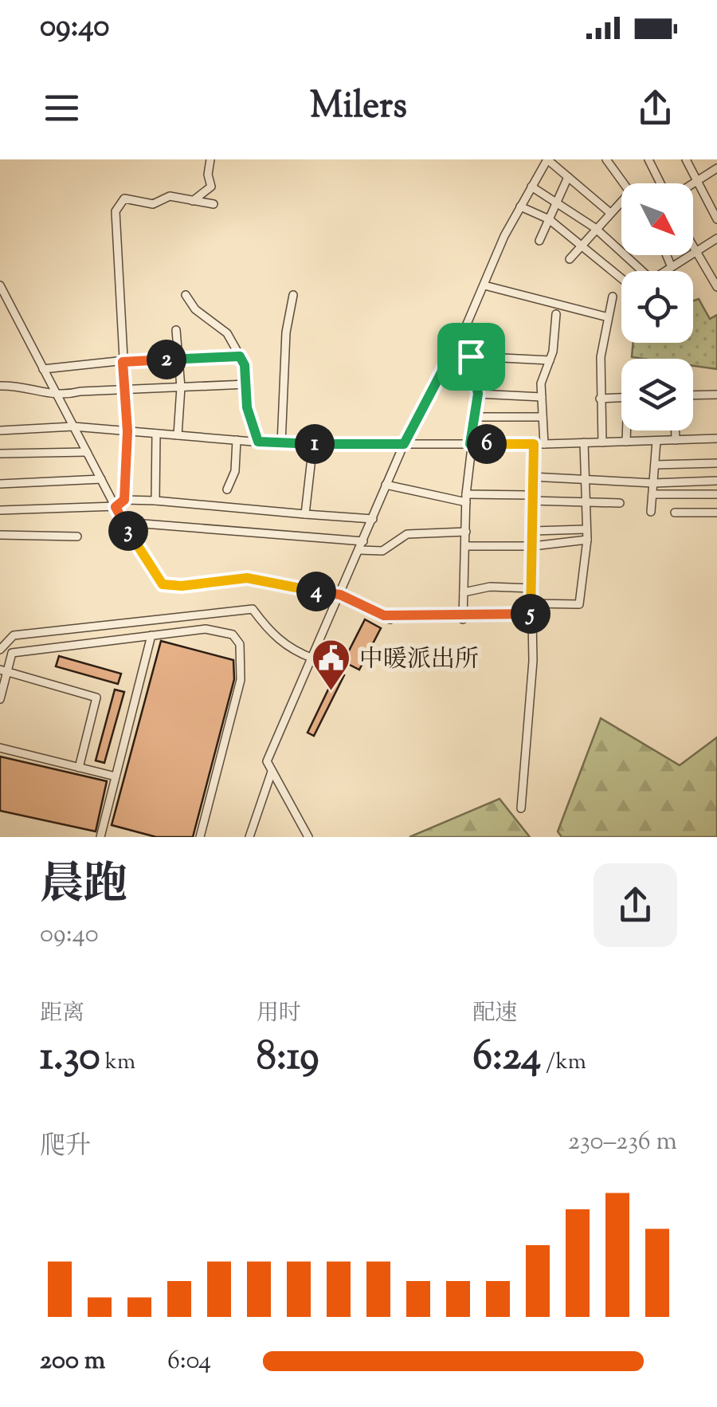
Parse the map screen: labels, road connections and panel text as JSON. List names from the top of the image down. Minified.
{"places":{"public building":["中暖派出所"]},"north":"bottom right","page":{"status":"09:40","header":"Milers","pins":["2","1","6","3","4","5"],"heading":["晨跑","09:40"],"stats":[["距离","1.30 km"],["用时","8:19"],["配速","6:24 /km"]],"chart":["爬升","230–236 m"],"list":[{"name":"200 m","note":"6:04"}]}}
